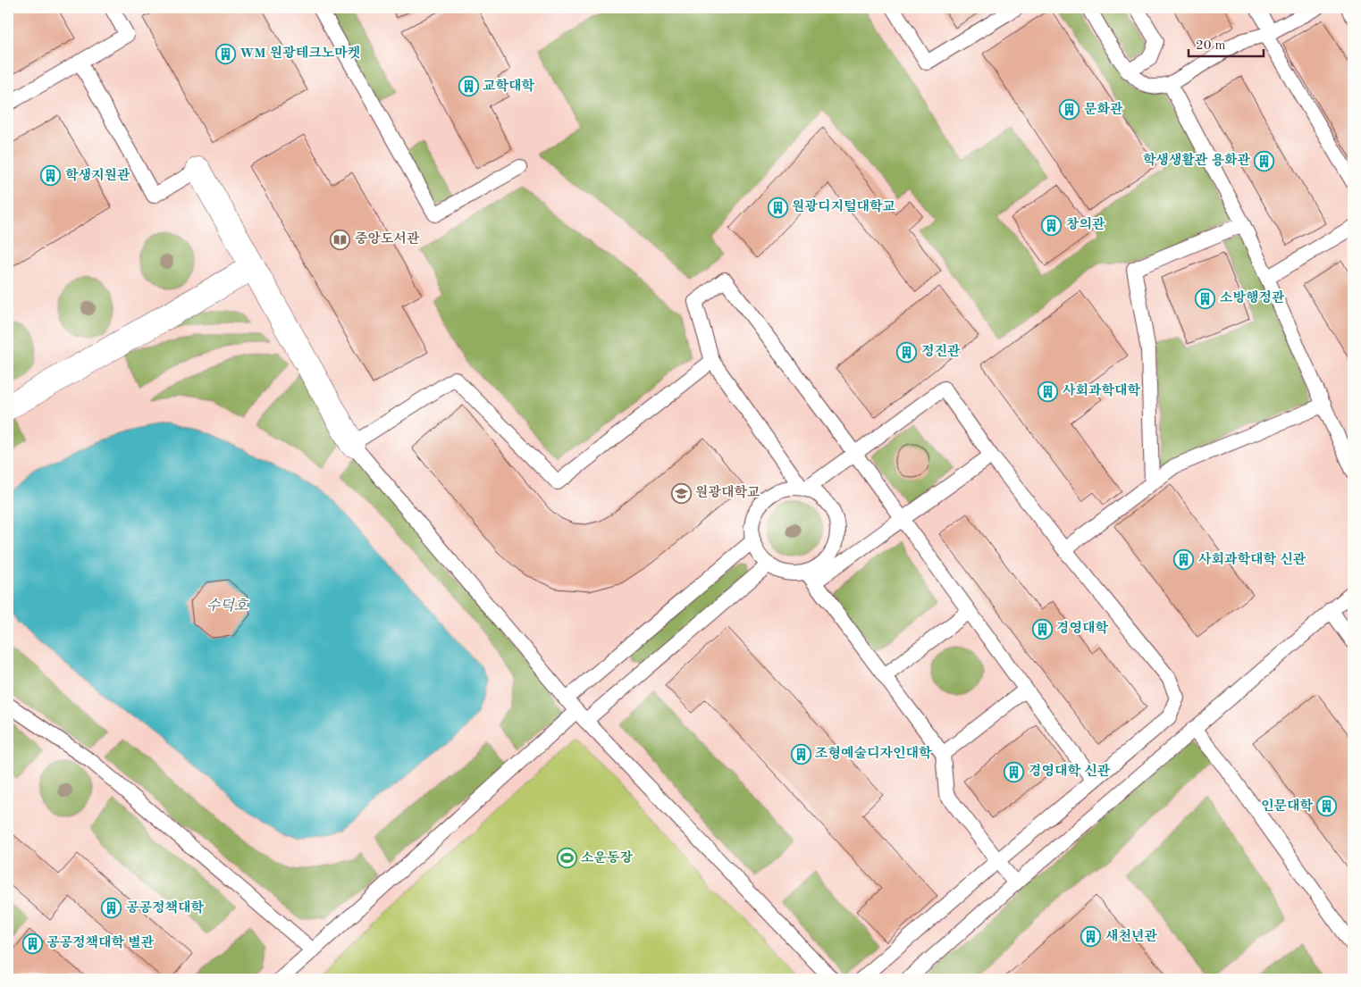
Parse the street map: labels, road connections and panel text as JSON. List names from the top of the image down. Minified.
{"water":["수덕호"],"places":{"building":["WM 원광테크노마켓","교학대학","문화관","학생생활관 용화관","학생지원관","원광디지털대학교","창의관","소방행정관","정진관","사회과학대학","사회과학대학 신관","경영대학","조형예술디자인대학","경영대학 신관","인문대학","공공정책대학","새천년관","공공정책대학 별관"],"library":["중앙도서관"],"school or university":["원광대학교"],"sports":["소운동장"]},"scale_bar":"20 m"}
